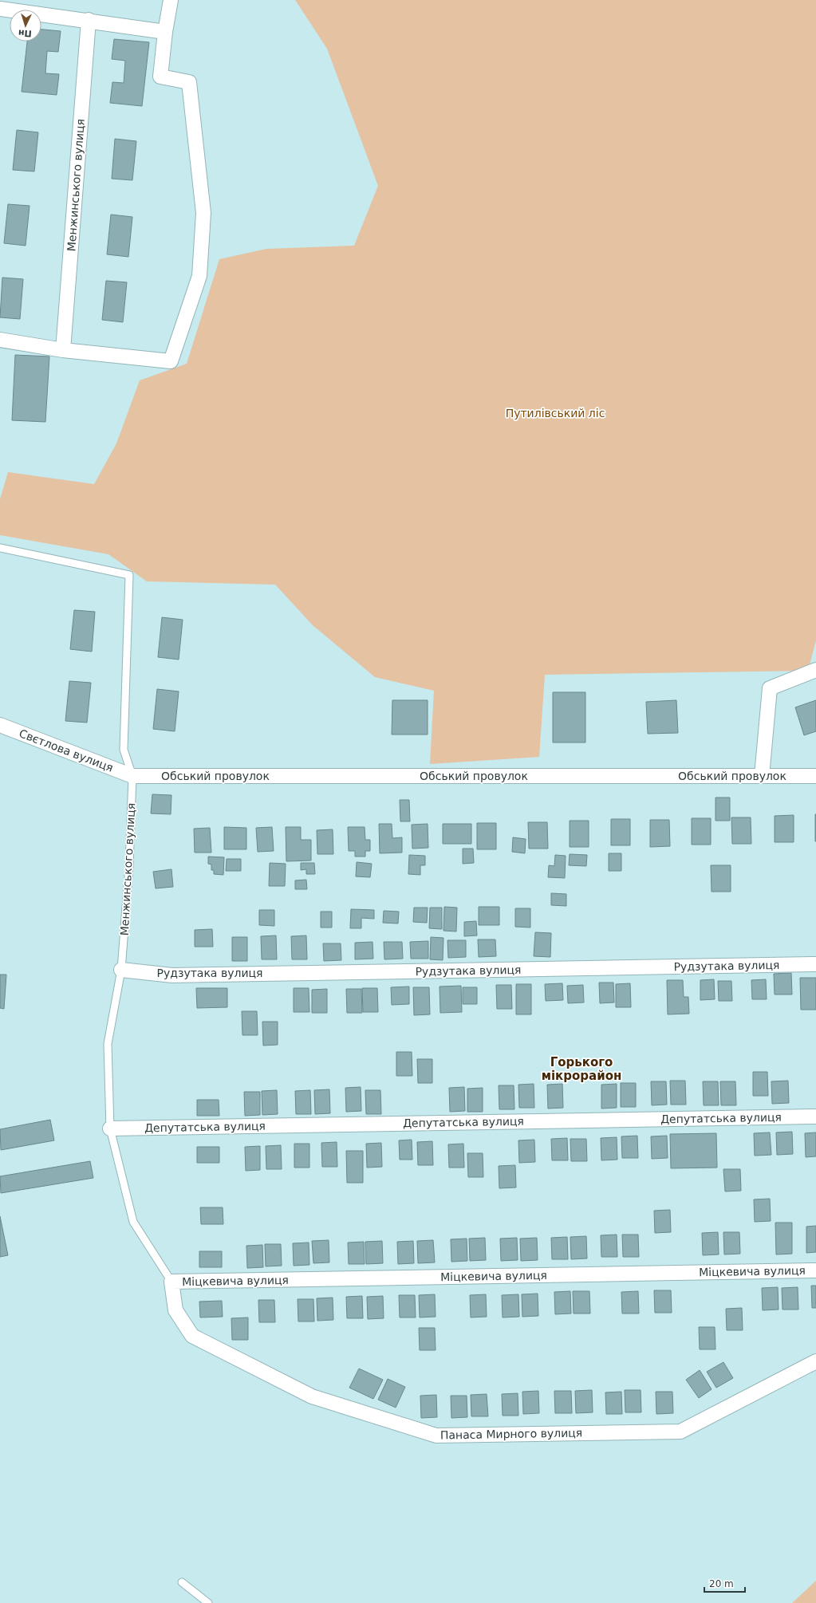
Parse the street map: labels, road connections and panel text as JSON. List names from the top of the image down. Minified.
{"streets":{"street":["Менжинського вулиця","Свєтлова вулиця","Обський провулок","Рудзутака вулиця","Депутатська вулиця","Міцкевича вулиця","Панаса Мирного вулиця"]},"crossings":[["Менжинського вулиця","Свєтлова вулиця"],["Менжинського вулиця","Обський провулок"],["Менжинського вулиця","Рудзутака вулиця"],["Менжинського вулиця","Депутатська вулиця"],["Менжинського вулиця","Міцкевича вулиця"],["Менжинського вулиця","Панаса Мирного вулиця"],["Свєтлова вулиця","Обський провулок"],["Міцкевича вулиця","Панаса Мирного вулиця"]],"districts":["Горького мікрорайон"],"parks":["Путилівський ліс"],"scale_bar":"20 m","north":"bottom"}
